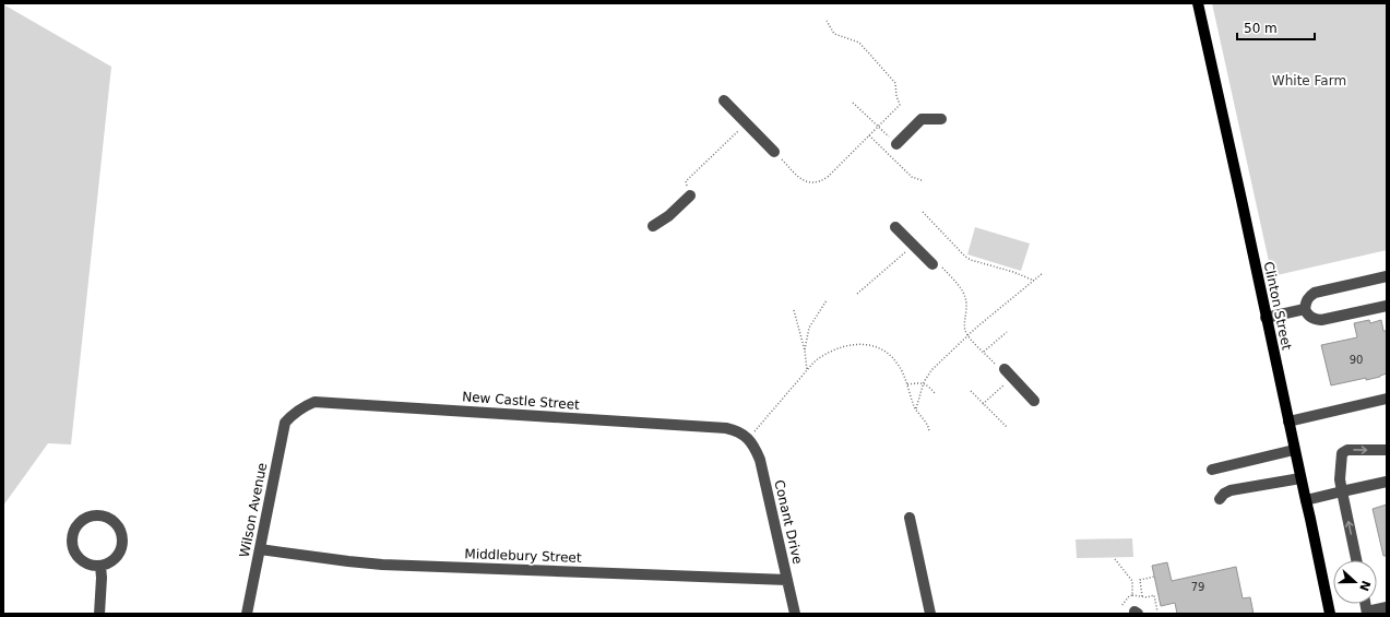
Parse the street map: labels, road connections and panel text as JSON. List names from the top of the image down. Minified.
{"streets":{"main road":["Clinton Street"],"street":["New Castle Street","Wilson Avenue","Conant Drive","Middlebury Street"]},"crossings":[["New Castle Street","Wilson Avenue"],["New Castle Street","Conant Drive"],["Wilson Avenue","Middlebury Street"],["Conant Drive","Middlebury Street"]],"parks":["White Farm"],"house_numbers":["90","79"],"scale_bar":"50 m","north":"right"}
